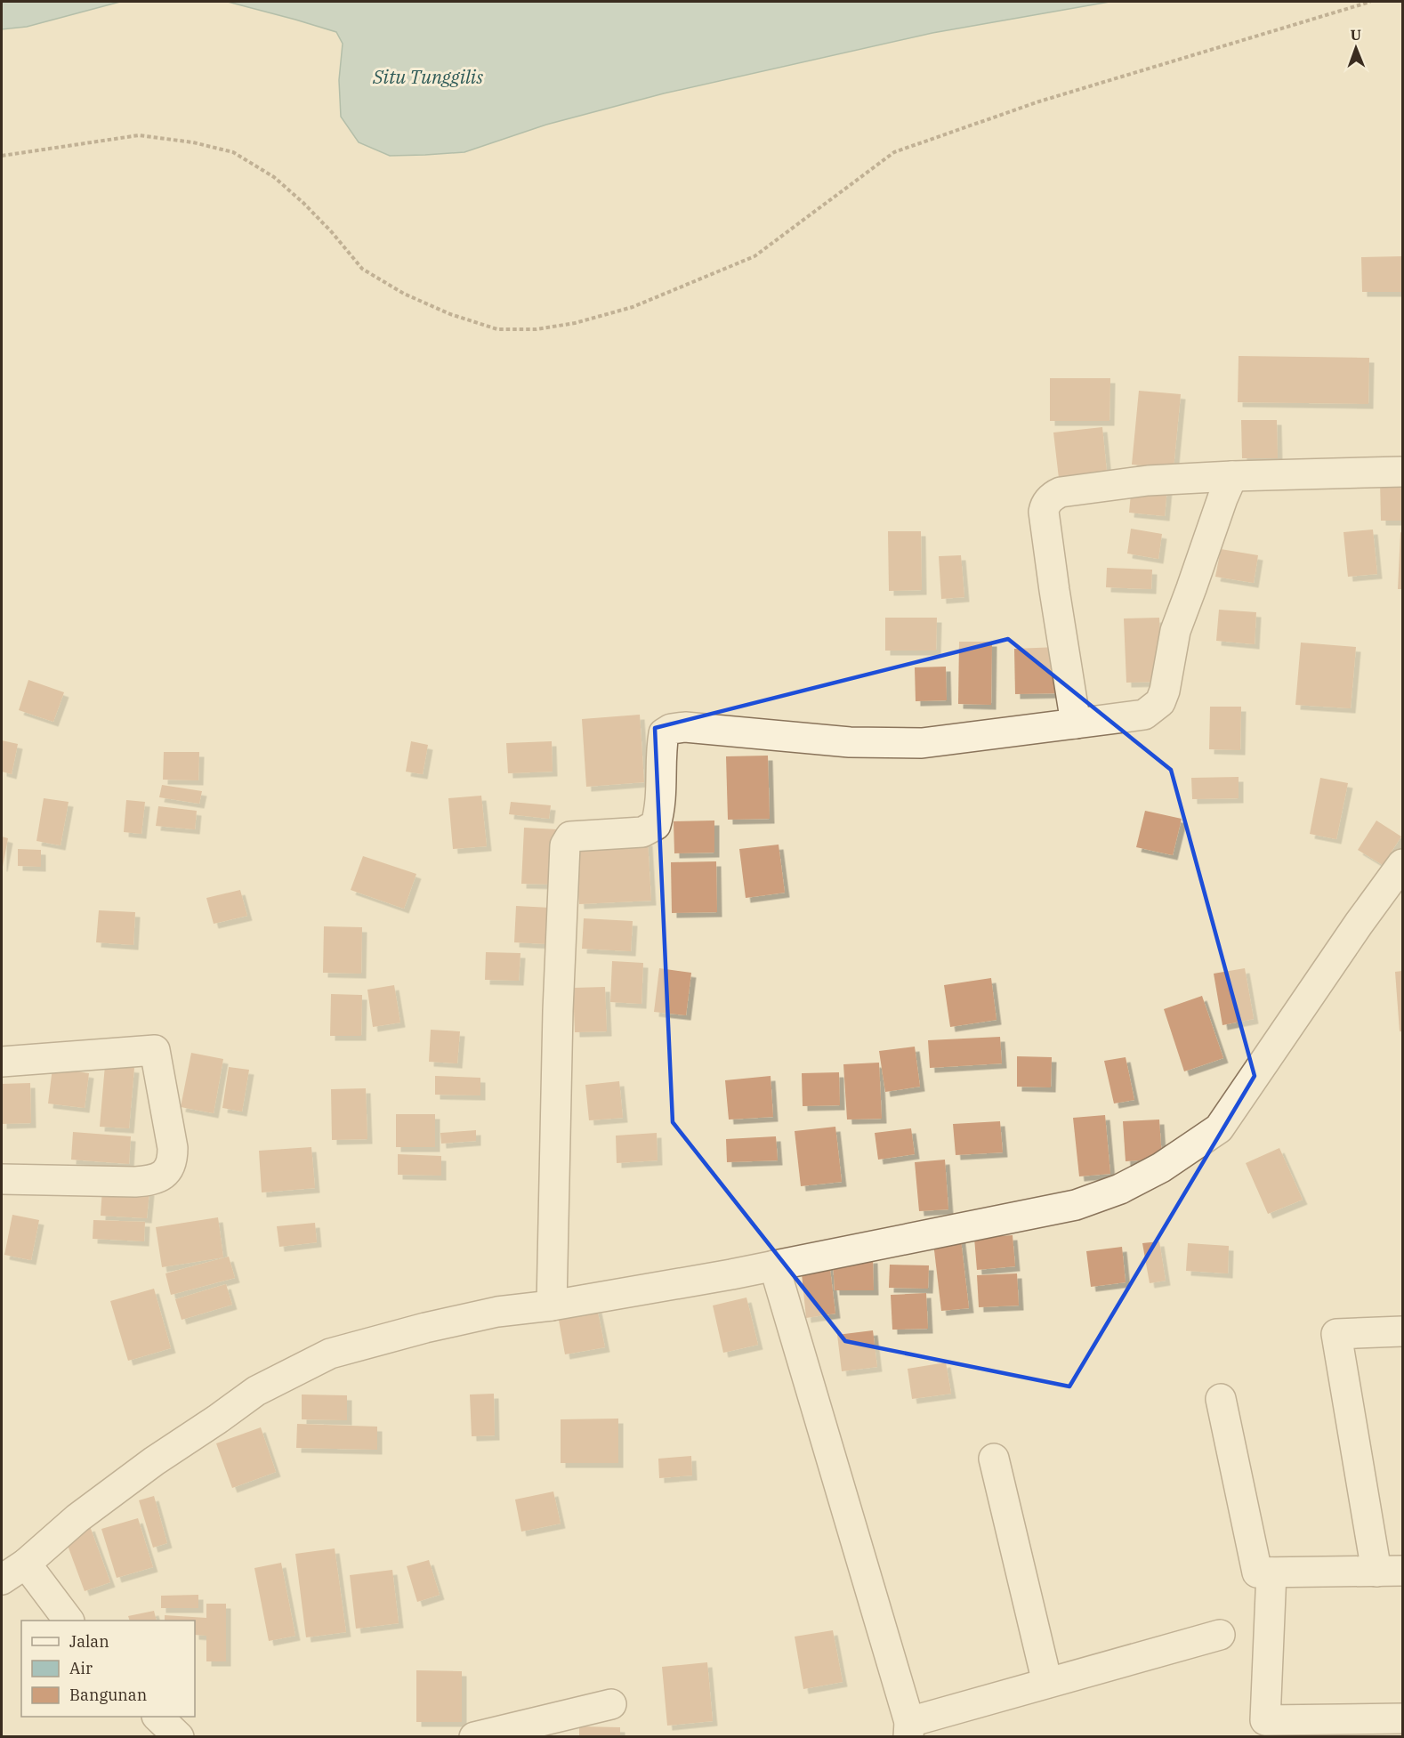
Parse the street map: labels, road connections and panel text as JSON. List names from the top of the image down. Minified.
{"water":["Situ Tunggilis"],"legend":["Jalan","Air","Bangunan"],"north":"top"}
